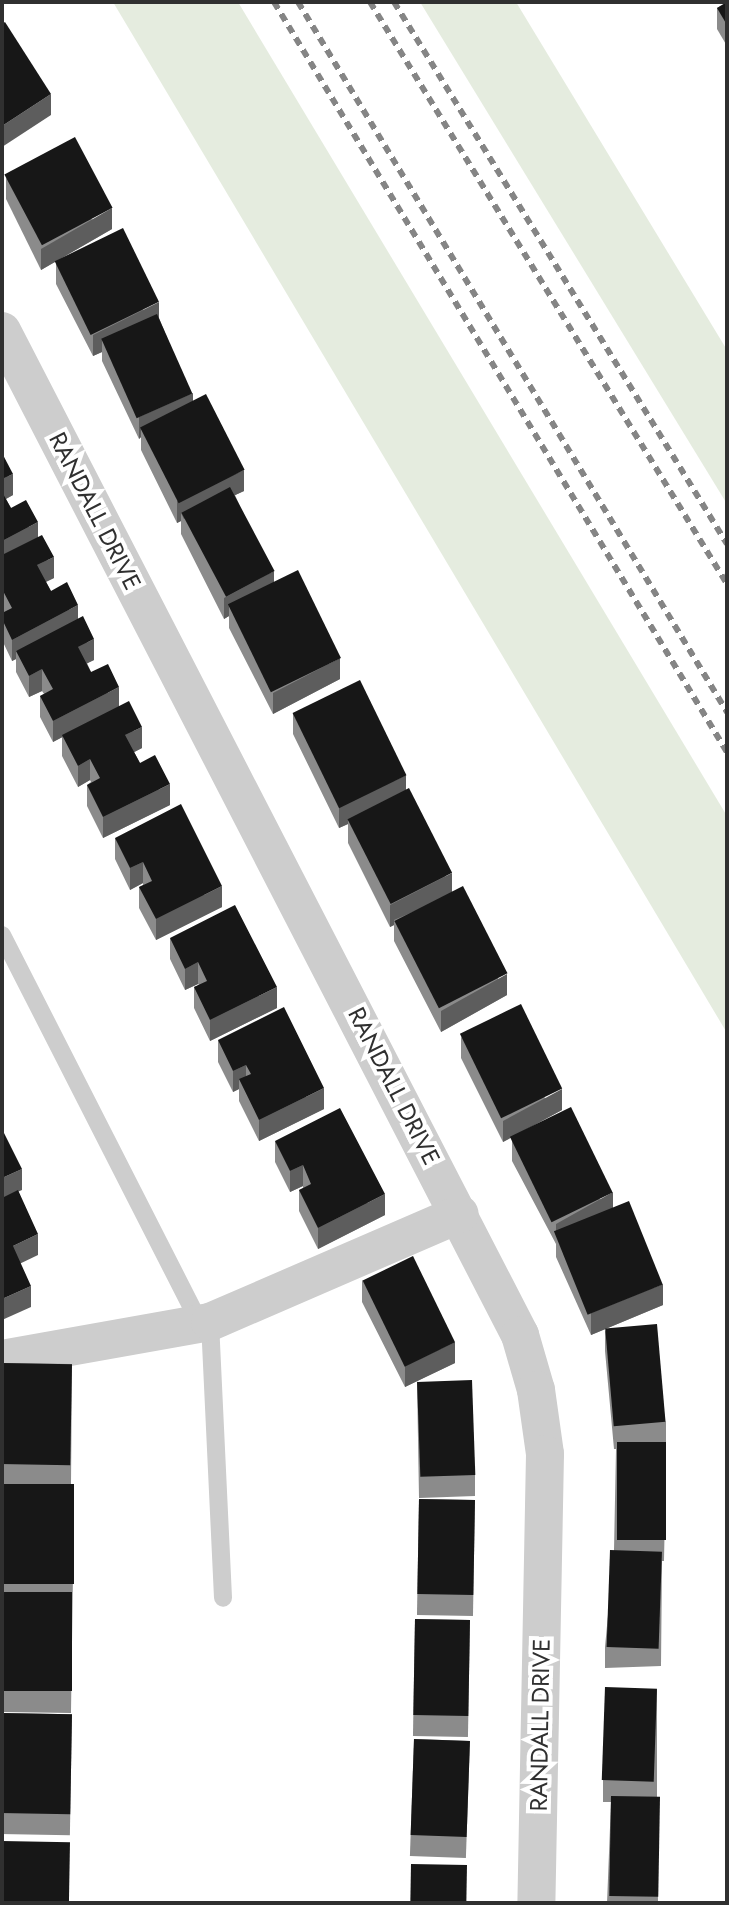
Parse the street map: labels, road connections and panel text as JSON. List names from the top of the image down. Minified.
{"streets":{"street":["RANDALL DRIVE"]}}
